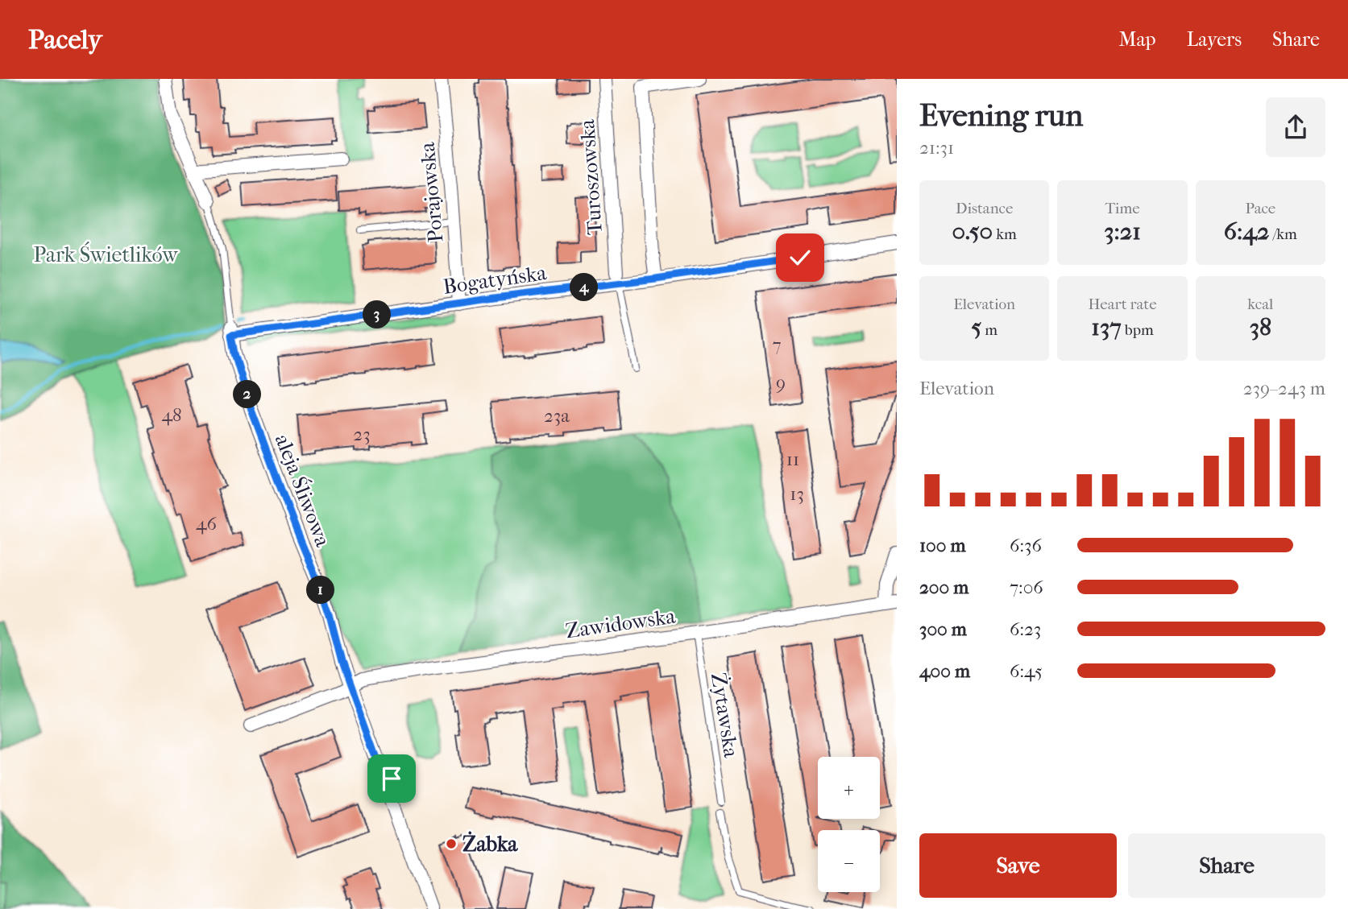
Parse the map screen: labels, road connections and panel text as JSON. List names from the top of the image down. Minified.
{"streets":{"street":["Turoszowska","Porajowska","Bogatyńska","aleja Śliwowa","Zawidowska"],"lane":["Żytawska"]},"crossings":[["Turoszowska","Bogatyńska"],["Porajowska","Bogatyńska"],["Bogatyńska","aleja Śliwowa"],["aleja Śliwowa","Zawidowska"],["Zawidowska","Żytawska"]],"parks":["Park Świetlików"],"places":["Żabka"],"house_numbers":["7","9","48","23a","23","11","13","46"],"page":{"header":"Pacely","nav":["Map","Layers","Share"],"heading":["Evening run","21:31"],"stats":[["Distance","0.50 km"],["Time","3:21"],["Pace","6:42 /km"],["Elevation","5 m"],["Heart rate","137 bpm"],["kcal","38"]],"pins":["4","3","2","1"],"chart":["Elevation","239–243 m"],"list":[{"name":"100 m","note":"6:36"},{"name":"200 m","note":"7:06"},{"name":"300 m","note":"6:23"},{"name":"400 m","note":"6:45"}],"map_buttons":["+","−"],"buttons":["Save","Share"]}}
